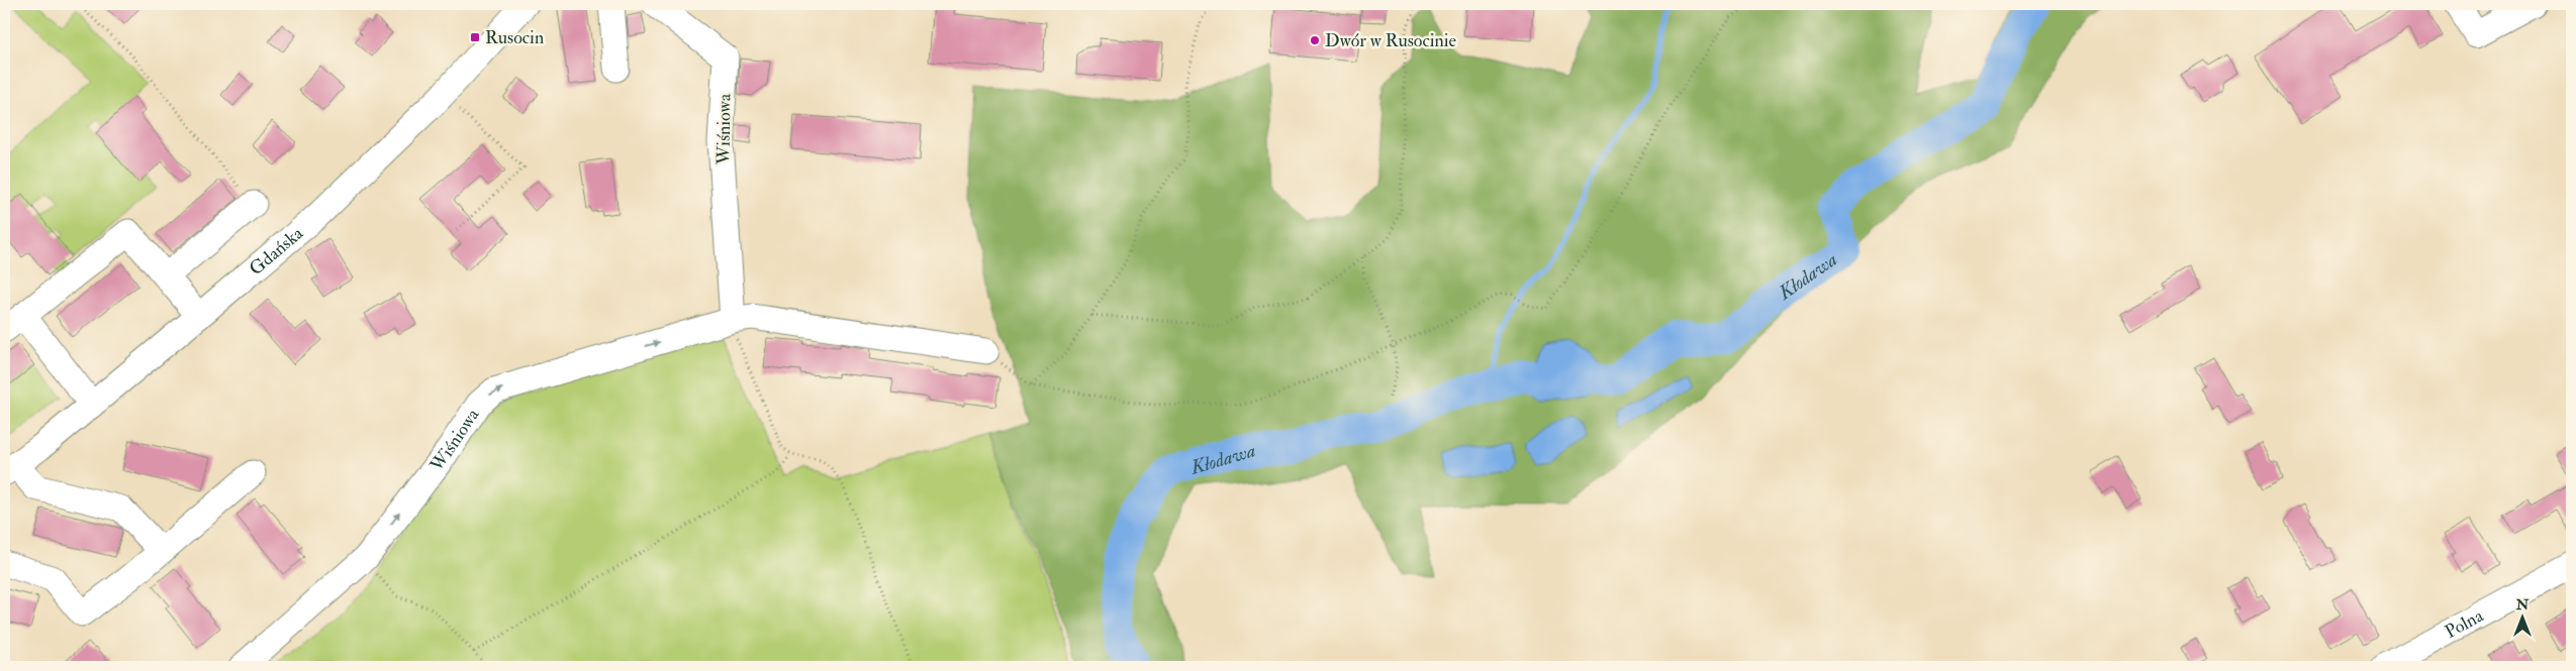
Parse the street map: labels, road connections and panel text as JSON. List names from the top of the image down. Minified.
{"streets":{"street":["Wiśniowa","Gdańska","Polna"]},"one_way":["Wiśniowa"],"water":["Kłodawa"],"places":{"transit":["Rusocin"],"other":["Dwór w Rusocinie"]},"north":"top"}
